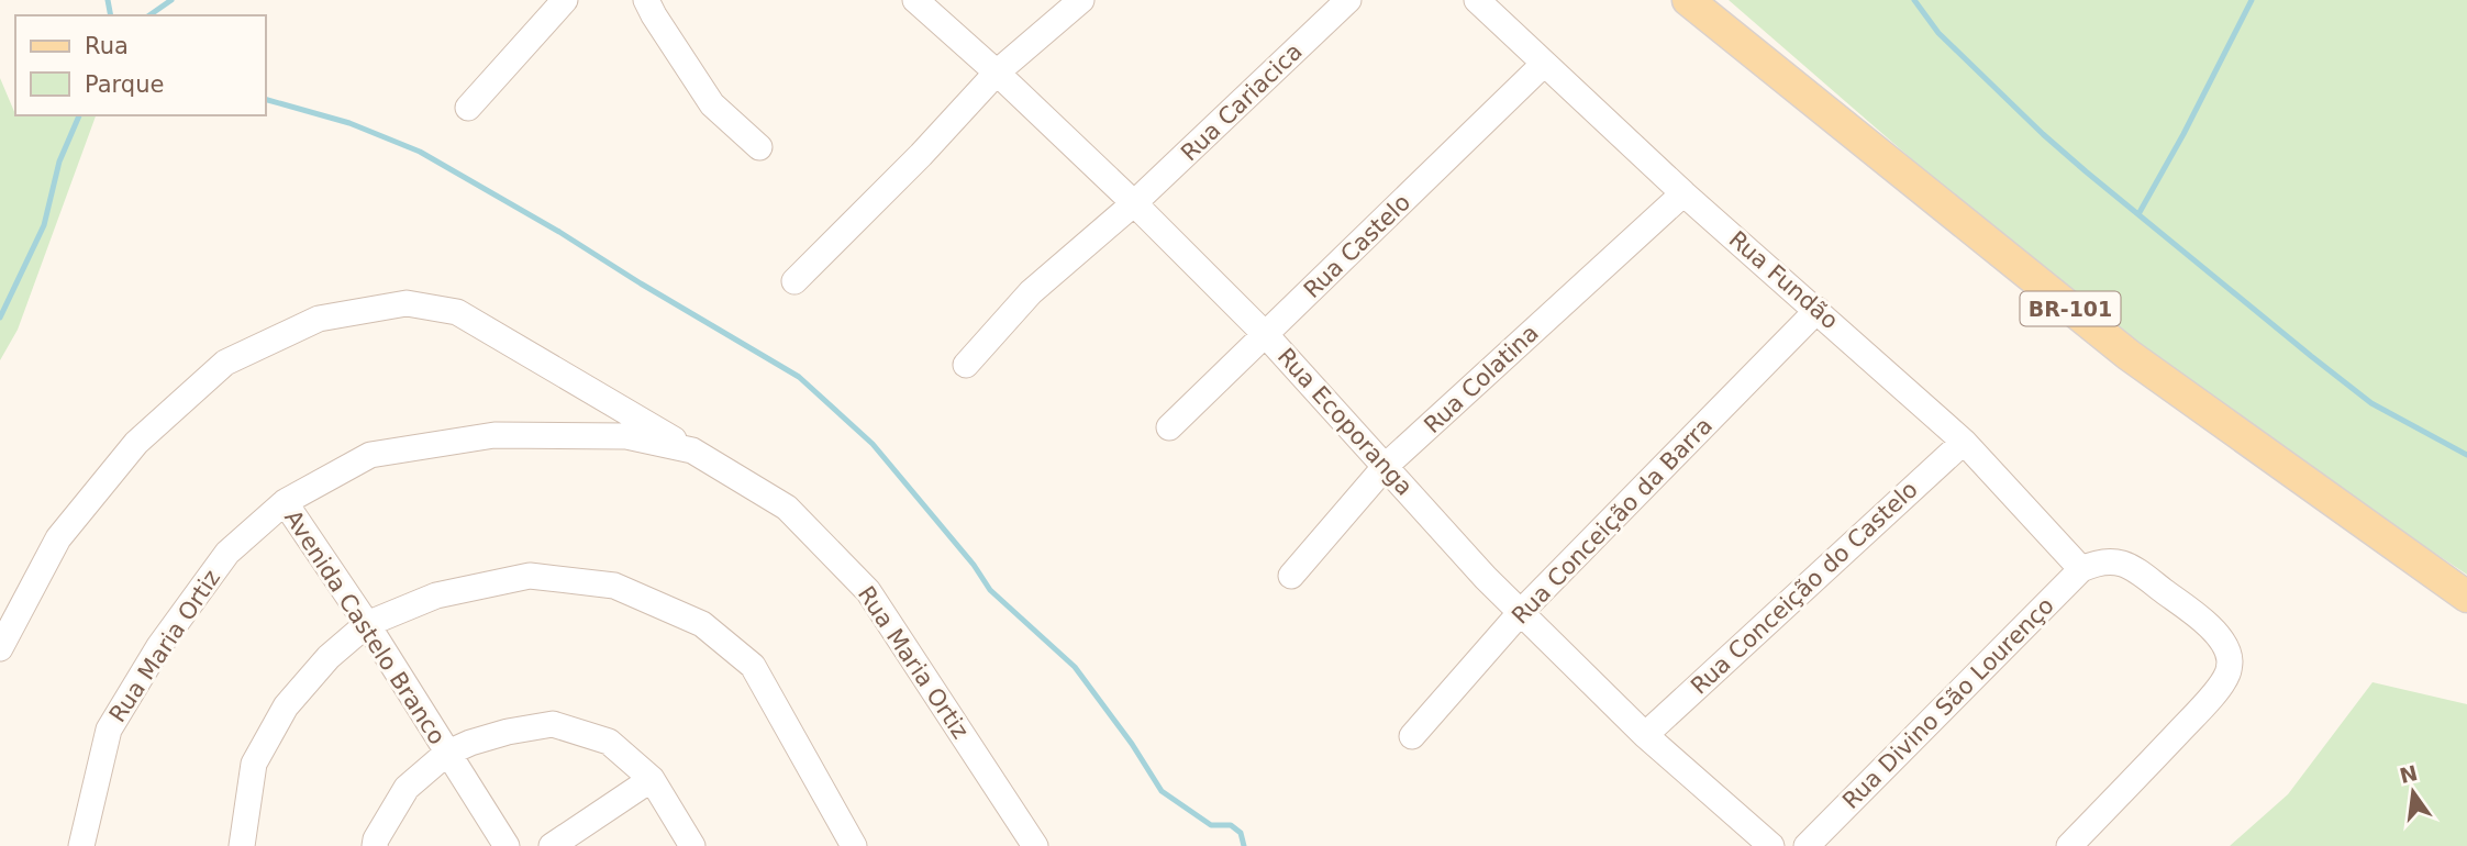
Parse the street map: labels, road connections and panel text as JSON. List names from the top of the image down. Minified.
{"streets":{"main road":["BR-101"],"street":["Rua Cariacica","Rua Castelo","Rua Fundão","Rua Colatina","Rua Ecoporanga","Rua Conceição da Barra","Rua Conceição do Castelo","Avenida Castelo Branco","Rua Maria Ortiz","Rua Divino São Lourenço"]},"crossings":[["Rua Cariacica","Rua Ecoporanga"],["Rua Castelo","Rua Fundão"],["Rua Castelo","Rua Ecoporanga"],["Rua Fundão","Rua Colatina"],["Rua Fundão","Rua Conceição da Barra"],["Rua Fundão","Rua Conceição do Castelo"],["Rua Fundão","Rua Divino São Lourenço"],["Rua Colatina","Rua Ecoporanga"],["Rua Ecoporanga","Rua Conceição da Barra"],["Rua Ecoporanga","Rua Conceição do Castelo"],["Avenida Castelo Branco","Rua Maria Ortiz"]],"legend":["Rua","Parque"],"north":"top"}
